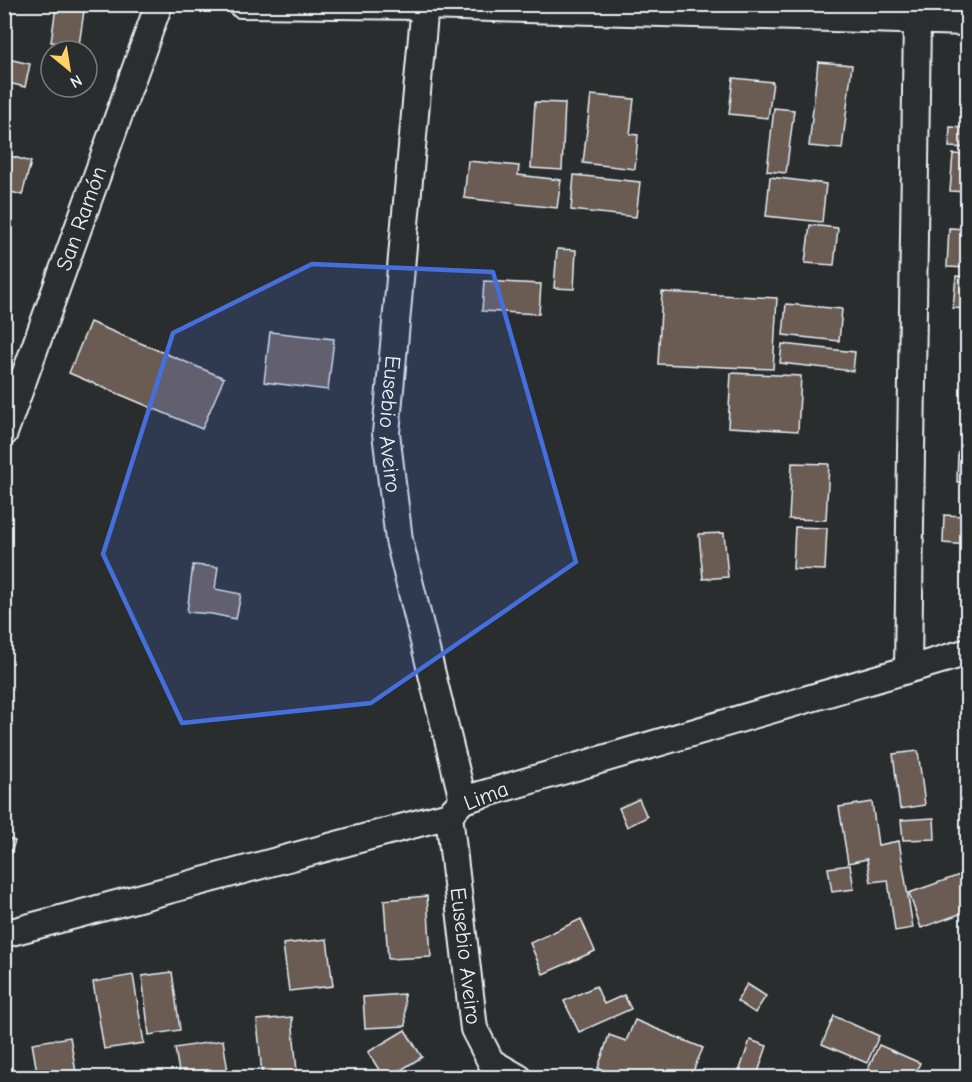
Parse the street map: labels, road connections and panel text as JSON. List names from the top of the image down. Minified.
{"streets":{"street":["San Ramón","Eusebio Aveiro","Lima"]},"crossings":[["Eusebio Aveiro","Lima"]],"north":"bottom right"}
